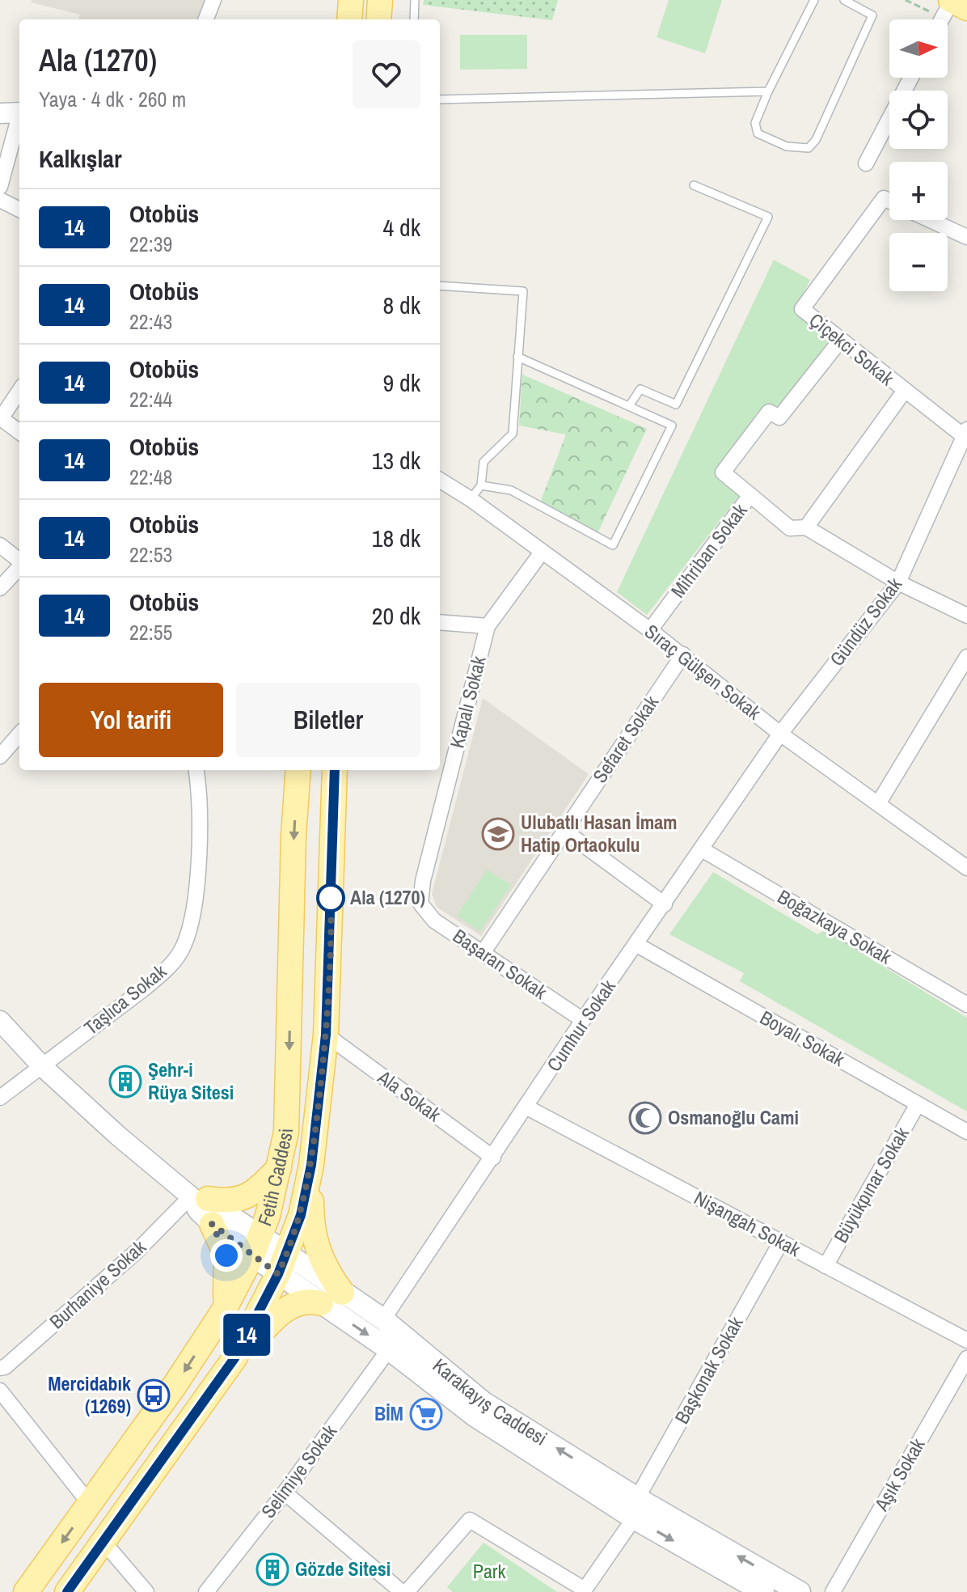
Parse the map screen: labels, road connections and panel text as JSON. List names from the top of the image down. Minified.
{"streets":{"main road":["Fetih Caddesi","Karakayış Caddesi"],"street":["Çiçekci Sokak","Mihriban Sokak","Gündüz Sokak","Sıraç Gülşen Sokak","Kapalı Sokak","Sefaret Sokak","Boğazkaya Sokak","Başaran Sokak","Taşlıca Sokak","Cumhur Sokak","Boyalı Sokak","Ala Sokak","Büyükpınar Sokak","Nişangah Sokak","Burhaniye Sokak","Başkonak Sokak","Selimiye Sokak","Aşık Sokak"]},"crossings":[["Çiçekci Sokak","Mihriban Sokak"],["Çiçekci Sokak","Gündüz Sokak"],["Mihriban Sokak","Sıraç Gülşen Sokak"],["Gündüz Sokak","Sıraç Gülşen Sokak"],["Gündüz Sokak","Cumhur Sokak"],["Sıraç Gülşen Sokak","Kapalı Sokak"],["Sıraç Gülşen Sokak","Sefaret Sokak"],["Sıraç Gülşen Sokak","Cumhur Sokak"],["Kapalı Sokak","Başaran Sokak"],["Sefaret Sokak","Başaran Sokak"],["Boğazkaya Sokak","Cumhur Sokak"],["Başaran Sokak","Cumhur Sokak"],["Taşlıca Sokak","Karakayış Caddesi"],["Cumhur Sokak","Boyalı Sokak"],["Cumhur Sokak","Ala Sokak"],["Cumhur Sokak","Nişangah Sokak"],["Cumhur Sokak","Karakayış Caddesi"],["Boyalı Sokak","Büyükpınar Sokak"],["Ala Sokak","Fetih Caddesi"],["Fetih Caddesi","Karakayış Caddesi"],["Büyükpınar Sokak","Nişangah Sokak"],["Nişangah Sokak","Başkonak Sokak"],["Burhaniye Sokak","Karakayış Caddesi"],["Başkonak Sokak","Karakayış Caddesi"],["Karakayış Caddesi","Selimiye Sokak"]],"parks":["Park"],"places":{"school or university":["Ulubatlı Hasan İmam Hatip Ortaokulu"],"other":["Ala (1270)"],"building":["Şehr-i Rüya Sitesi","Gözde Sitesi"],"mosque":["Osmanoğlu Cami"],"bus stop":["Mercidabık (1269)"],"supermarket":["BİM"]},"lines":["bus line 14"],"north":"right","page":{"on_map":"14","map_buttons":["+","−"],"heading":[["Ala (1270)","Yaya · 4 dk · 260 m"],"Kalkışlar"],"list":[{"mark":"14","name":"Otobüs","note":"22:39","value":"4 dk"},{"mark":"14","name":"Otobüs","note":"22:43","value":"8 dk"},{"mark":"14","name":"Otobüs","note":"22:44","value":"9 dk"},{"mark":"14","name":"Otobüs","note":"22:48","value":"13 dk"},{"mark":"14","name":"Otobüs","note":"22:53","value":"18 dk"},{"mark":"14","name":"Otobüs","note":"22:55","value":"20 dk"}],"buttons":["Yol tarifi","Biletler"]}}
